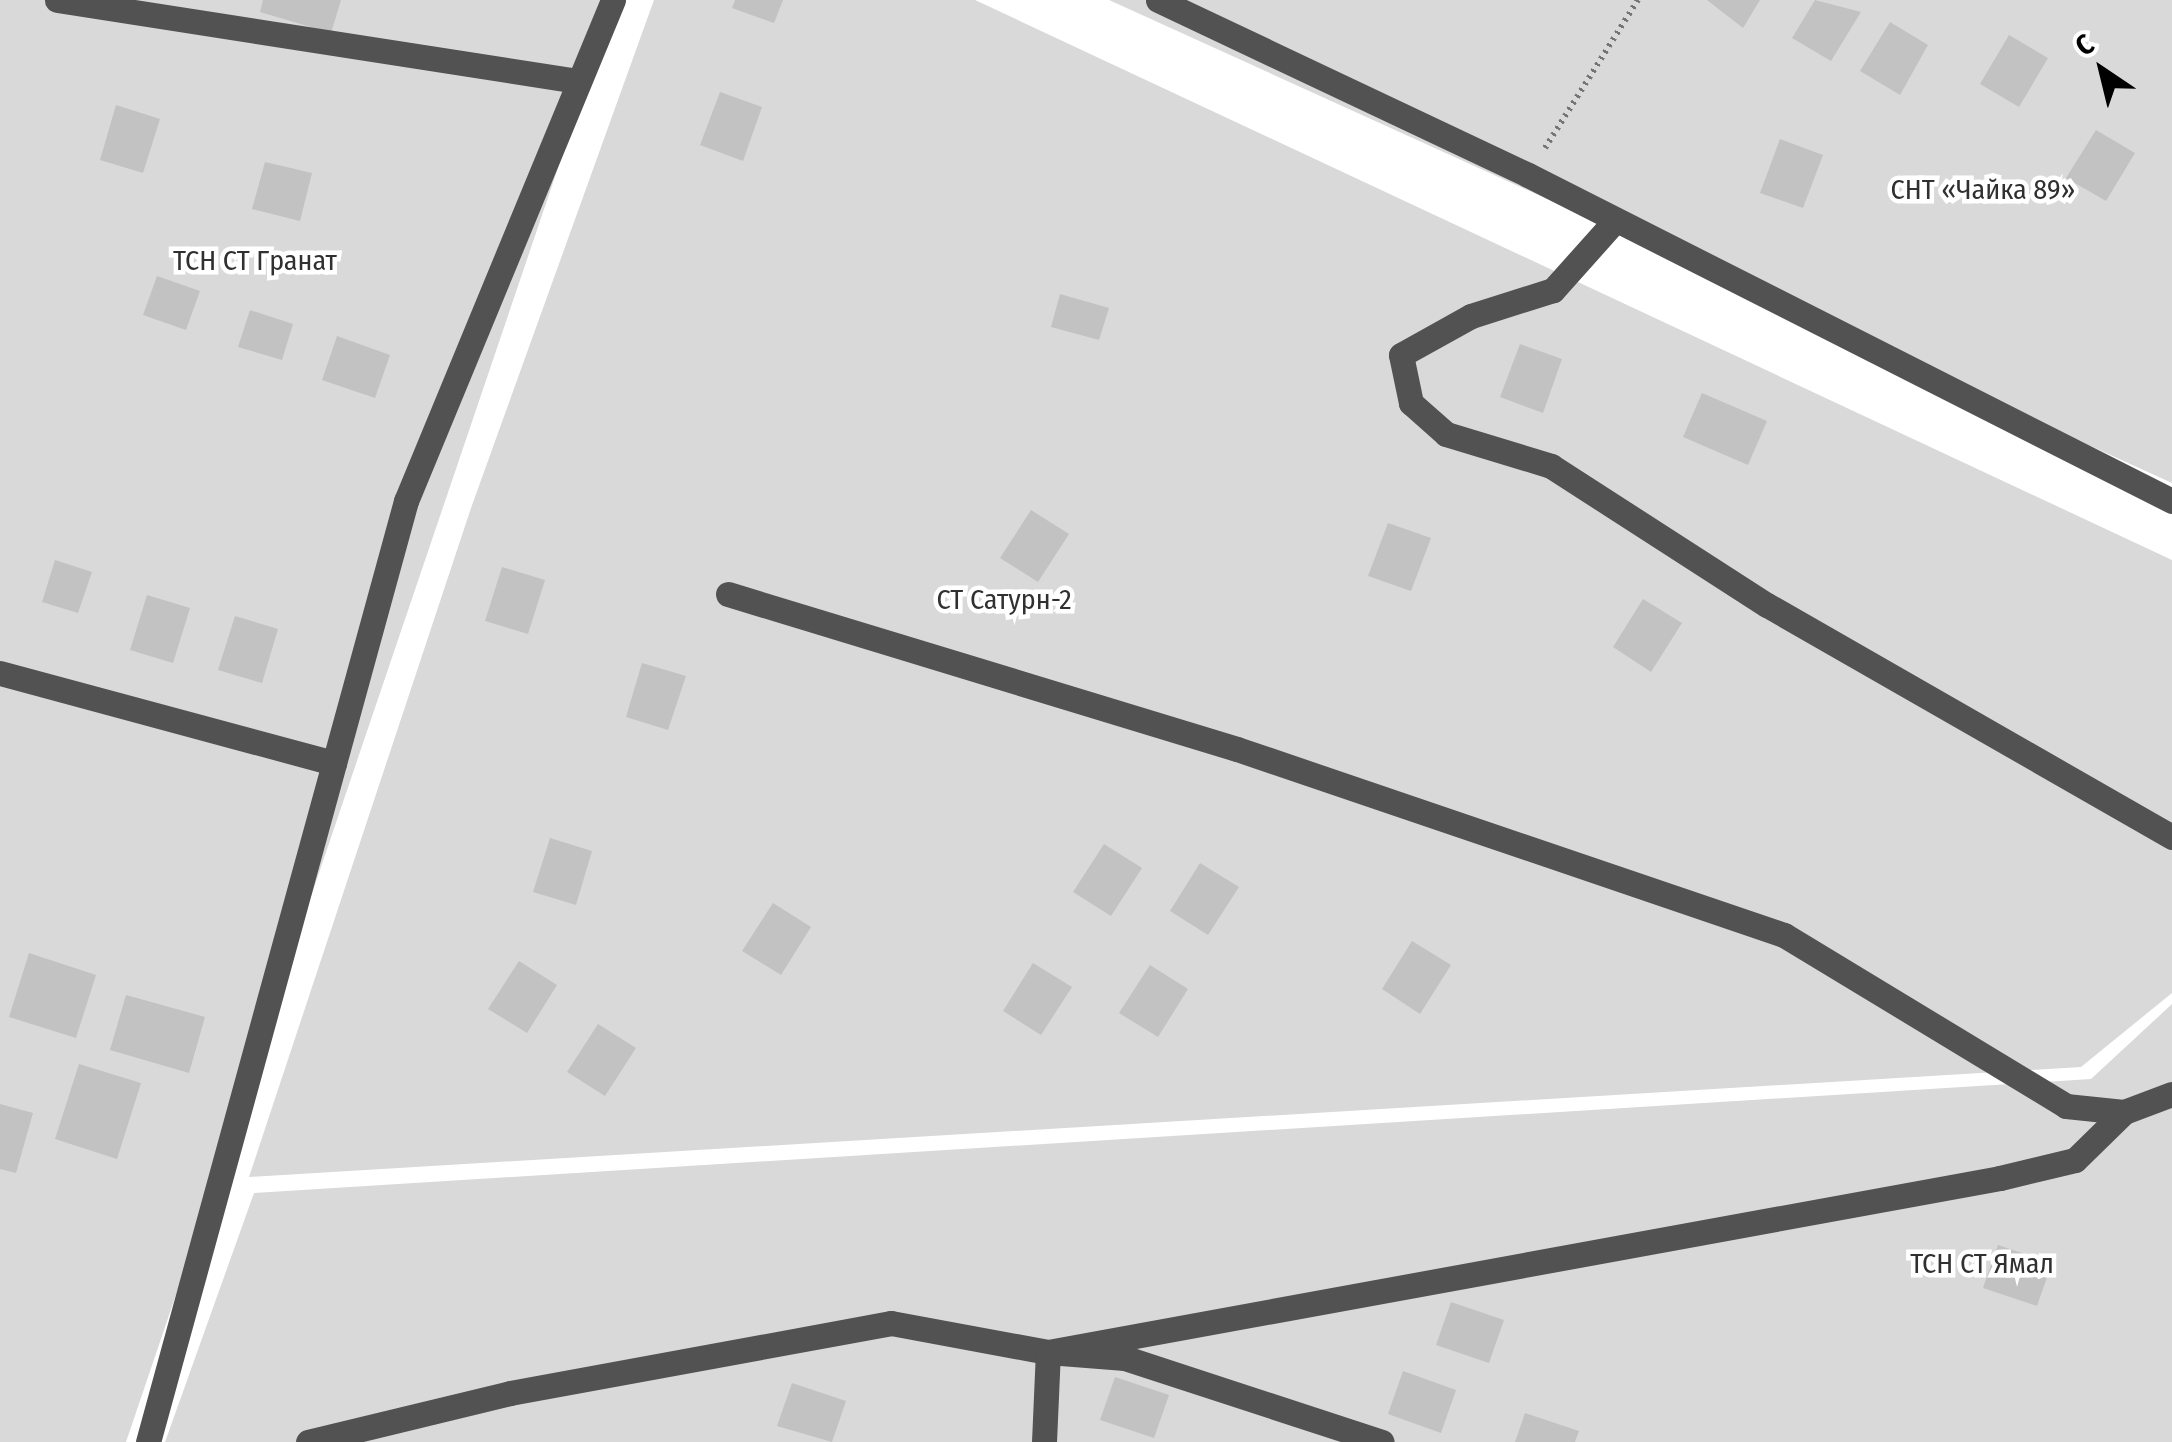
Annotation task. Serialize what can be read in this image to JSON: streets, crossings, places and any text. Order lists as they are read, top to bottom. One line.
{"parks":["СНТ «Чайка 89»","ТСН СТ Гранат","СТ Сатурн-2","ТСН СТ Ямал"],"north":"top left"}
